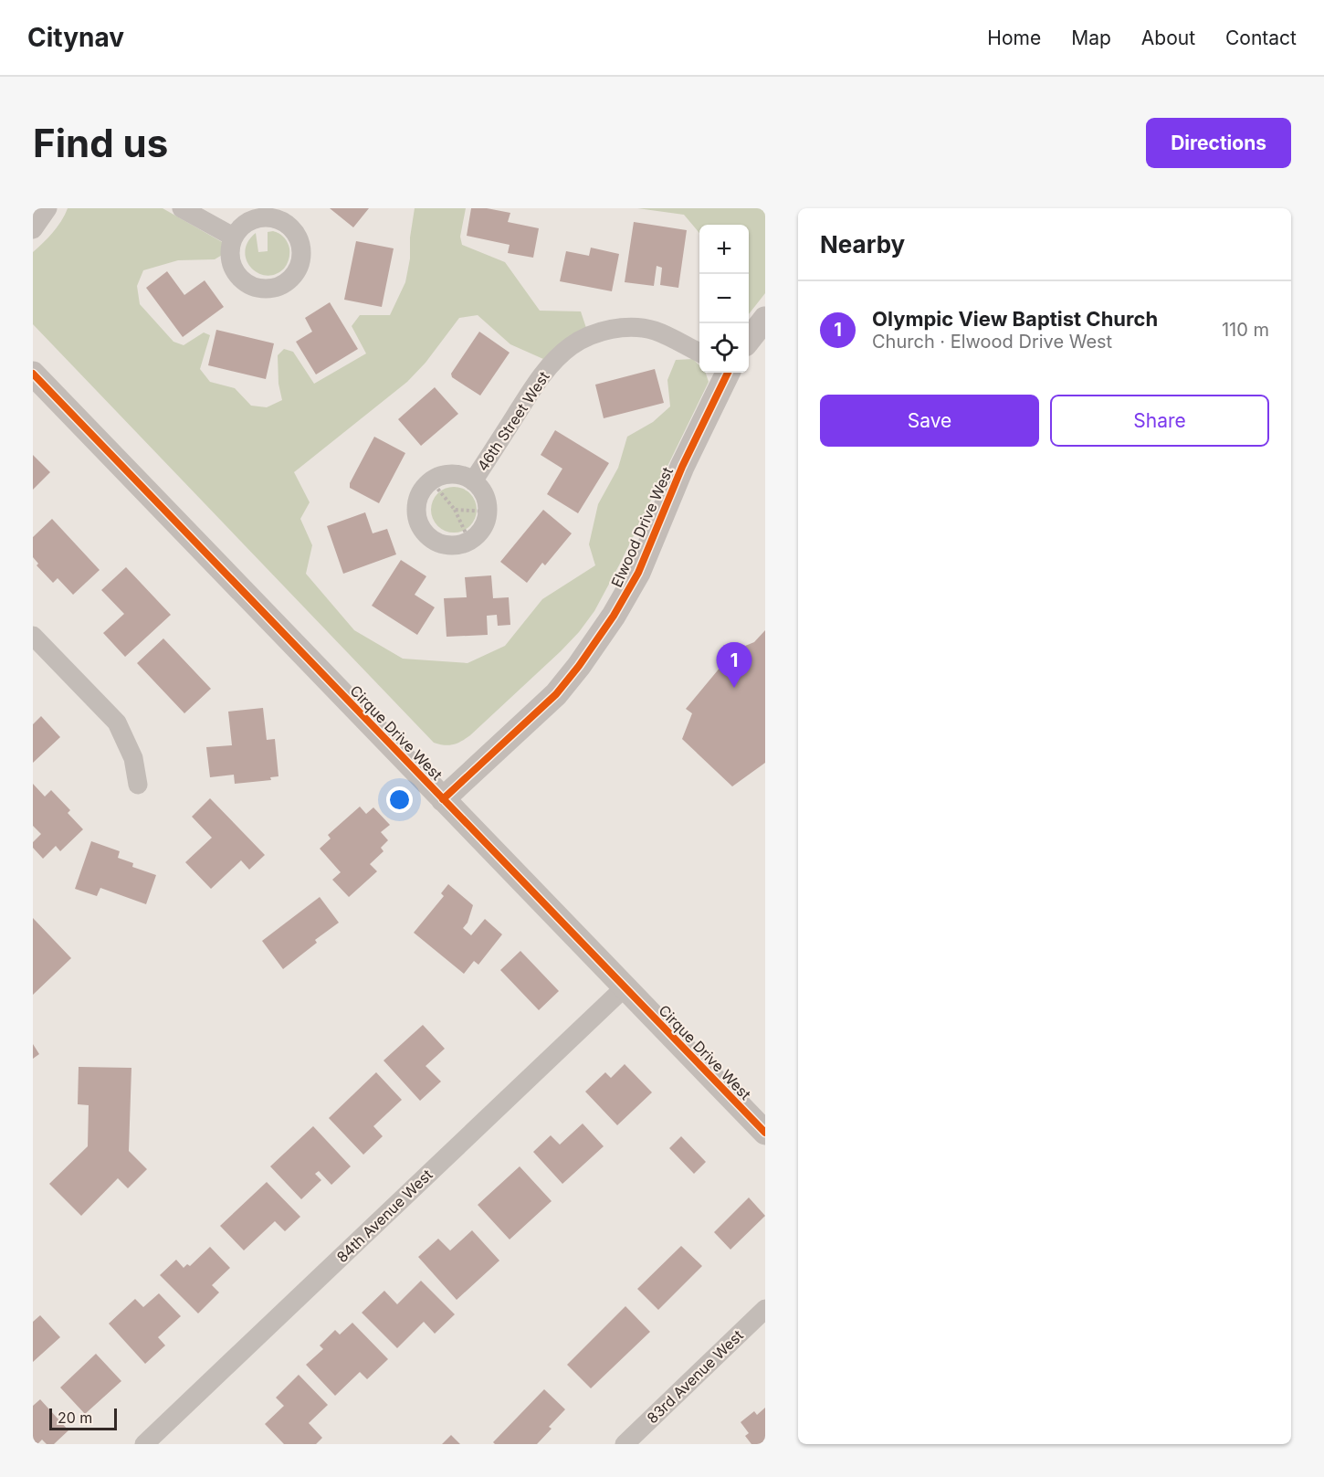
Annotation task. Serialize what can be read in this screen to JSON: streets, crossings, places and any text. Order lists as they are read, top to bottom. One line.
{"streets":{"street":["46th Street West","Elwood Drive West","Cirque Drive West","84th Avenue West","83rd Avenue West"]},"crossings":[["Elwood Drive West","Cirque Drive West"],["Cirque Drive West","84th Avenue West"]],"scale_bar":"20 m","page":{"header":"Citynav","nav":["Home","Map","About","Contact"],"buttons":["Directions",["Save","Share"]],"title":"Find us","heading":"Nearby","map_buttons":["+","−"],"list":[{"mark":"1","name":"Olympic View Baptist Church","note":"Church · Elwood Drive West","value":"110 m"}],"pins":"1","scale":"20 m"}}
